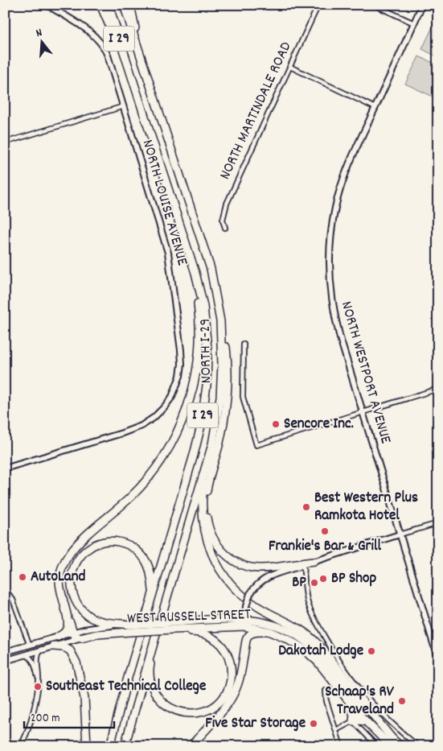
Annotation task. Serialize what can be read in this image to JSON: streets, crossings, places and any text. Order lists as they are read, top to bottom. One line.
{"streets":{"highway":["I 29","NORTH I-29","WEST RUSSELL STREET"],"main road":["NORTH LOUISE AVENUE","NORTH WESTPORT AVENUE"],"street":["NORTH MARTINDALE ROAD"]},"places":["Sencore Inc.","Best Western Plus Ramkota Hotel","Frankie's Bar & Grill","AutoLand","BP Shop","BP","Dakotah Lodge","Southeast Technical College","Schaap's RV Traveland","Five Star Storage"],"scale_bar":"200 m","north":"top"}
